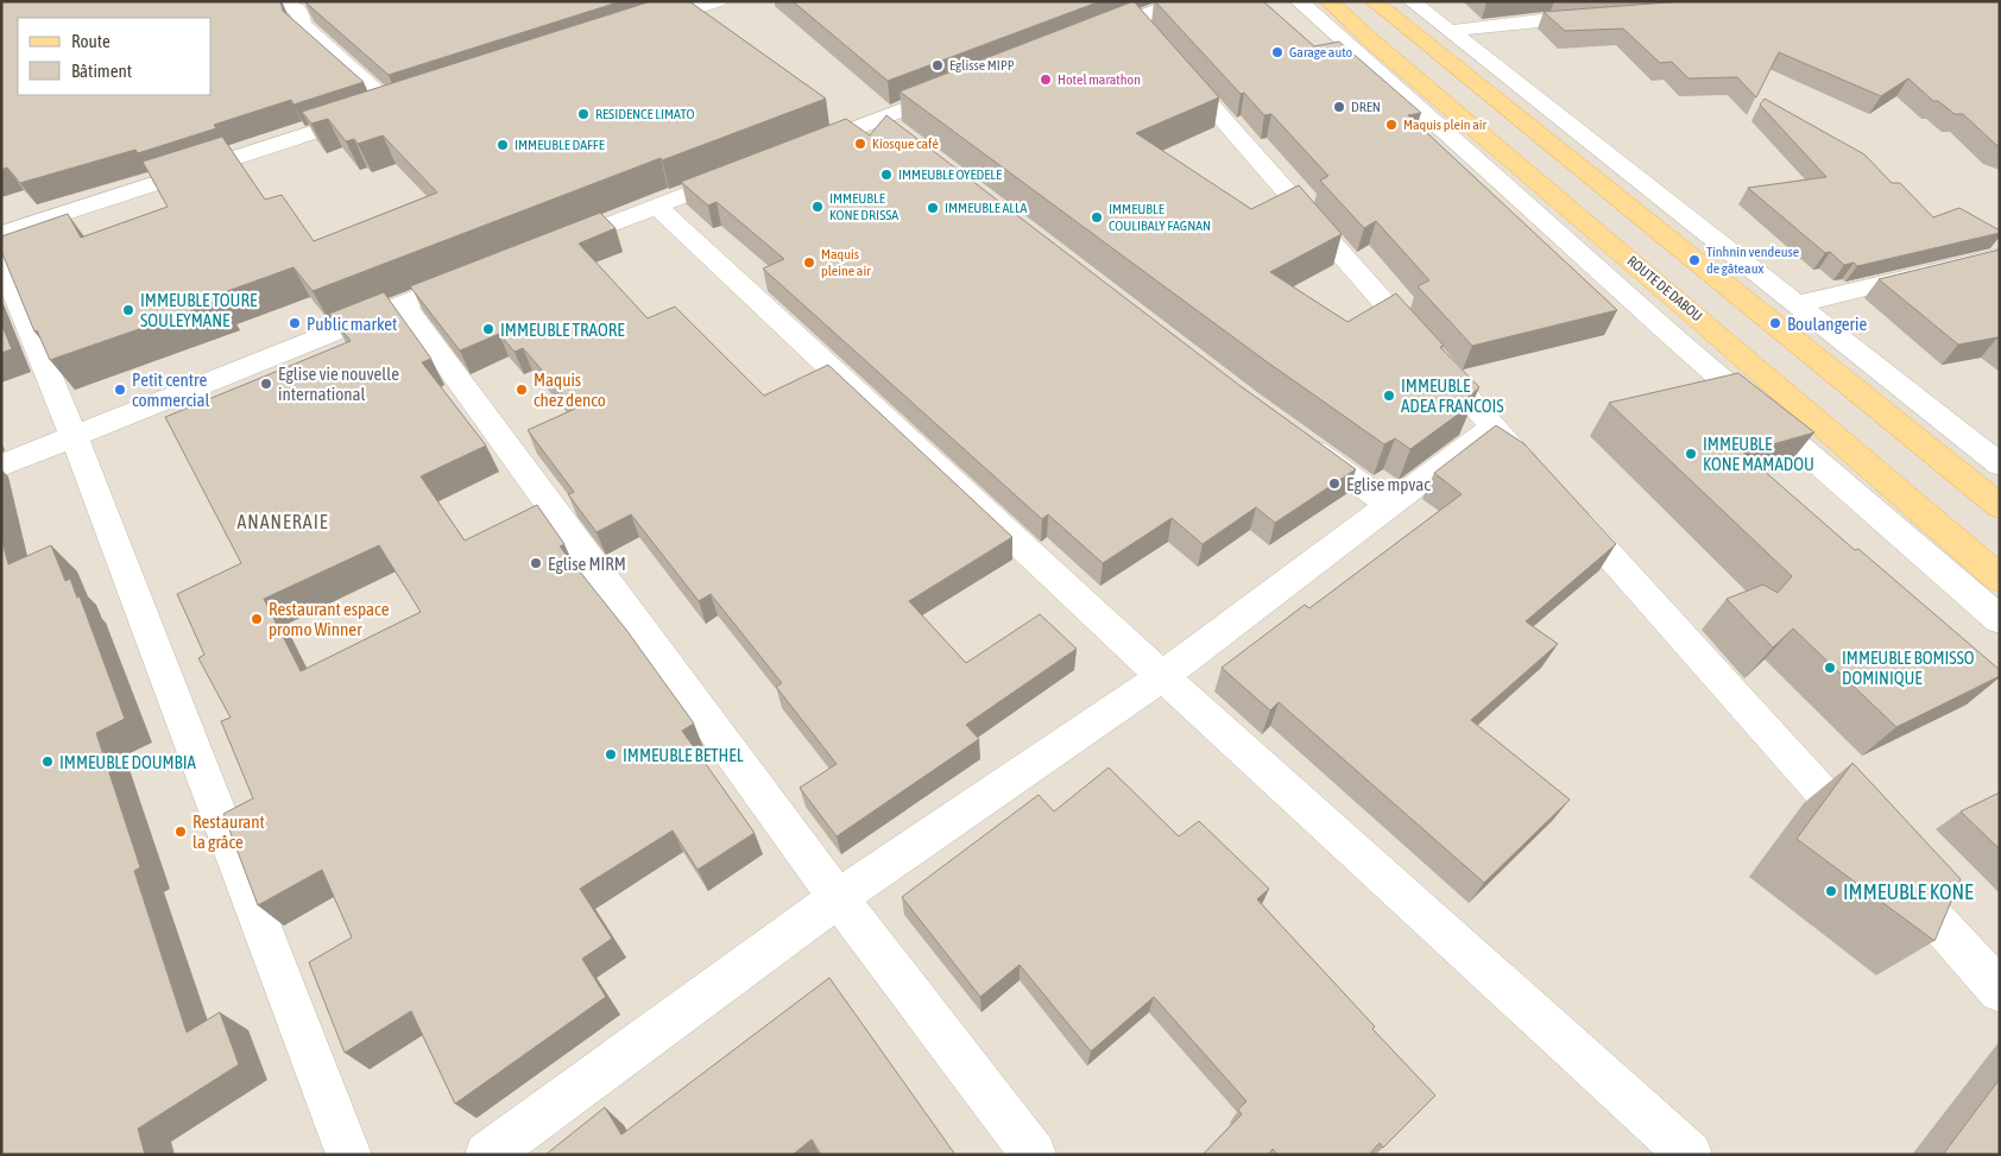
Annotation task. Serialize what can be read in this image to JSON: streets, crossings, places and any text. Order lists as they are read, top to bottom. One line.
{"streets":{"main road":["ROUTE DE DABOU"]},"districts":["ANANERAIE"],"places":["Garage auto","Eglisse MIPP","Hotel marathon","DREN","RESIDENCE LIMATO","Maquis plein air","Kiosque café","IMMEUBLE DAFFE","IMMEUBLE OYEDELE","IMMEUBLE KONE DRISSA","IMMEUBLE ALLA","IMMEUBLE COULIBALY FAGNAN","Tinhnin vendeuse de gâteaux","Maquis pleine air","IMMEUBLE TOURE SOULEYMANE","Public market","Boulangerie","IMMEUBLE TRAORE","Eglise vie nouvelle international","Petit centre commercial","Maquis chez denco","IMMEUBLE ADEA FRANCOIS","IMMEUBLE KONE MAMADOU","Eglise mpvac","Eglise MIRM","Restaurant espace promo Winner","IMMEUBLE BOMISSO DOMINIQUE","IMMEUBLE BETHEL","IMMEUBLE DOUMBIA","Restaurant la grâce","IMMEUBLE KONE"],"legend":["Route","Bâtiment"]}
